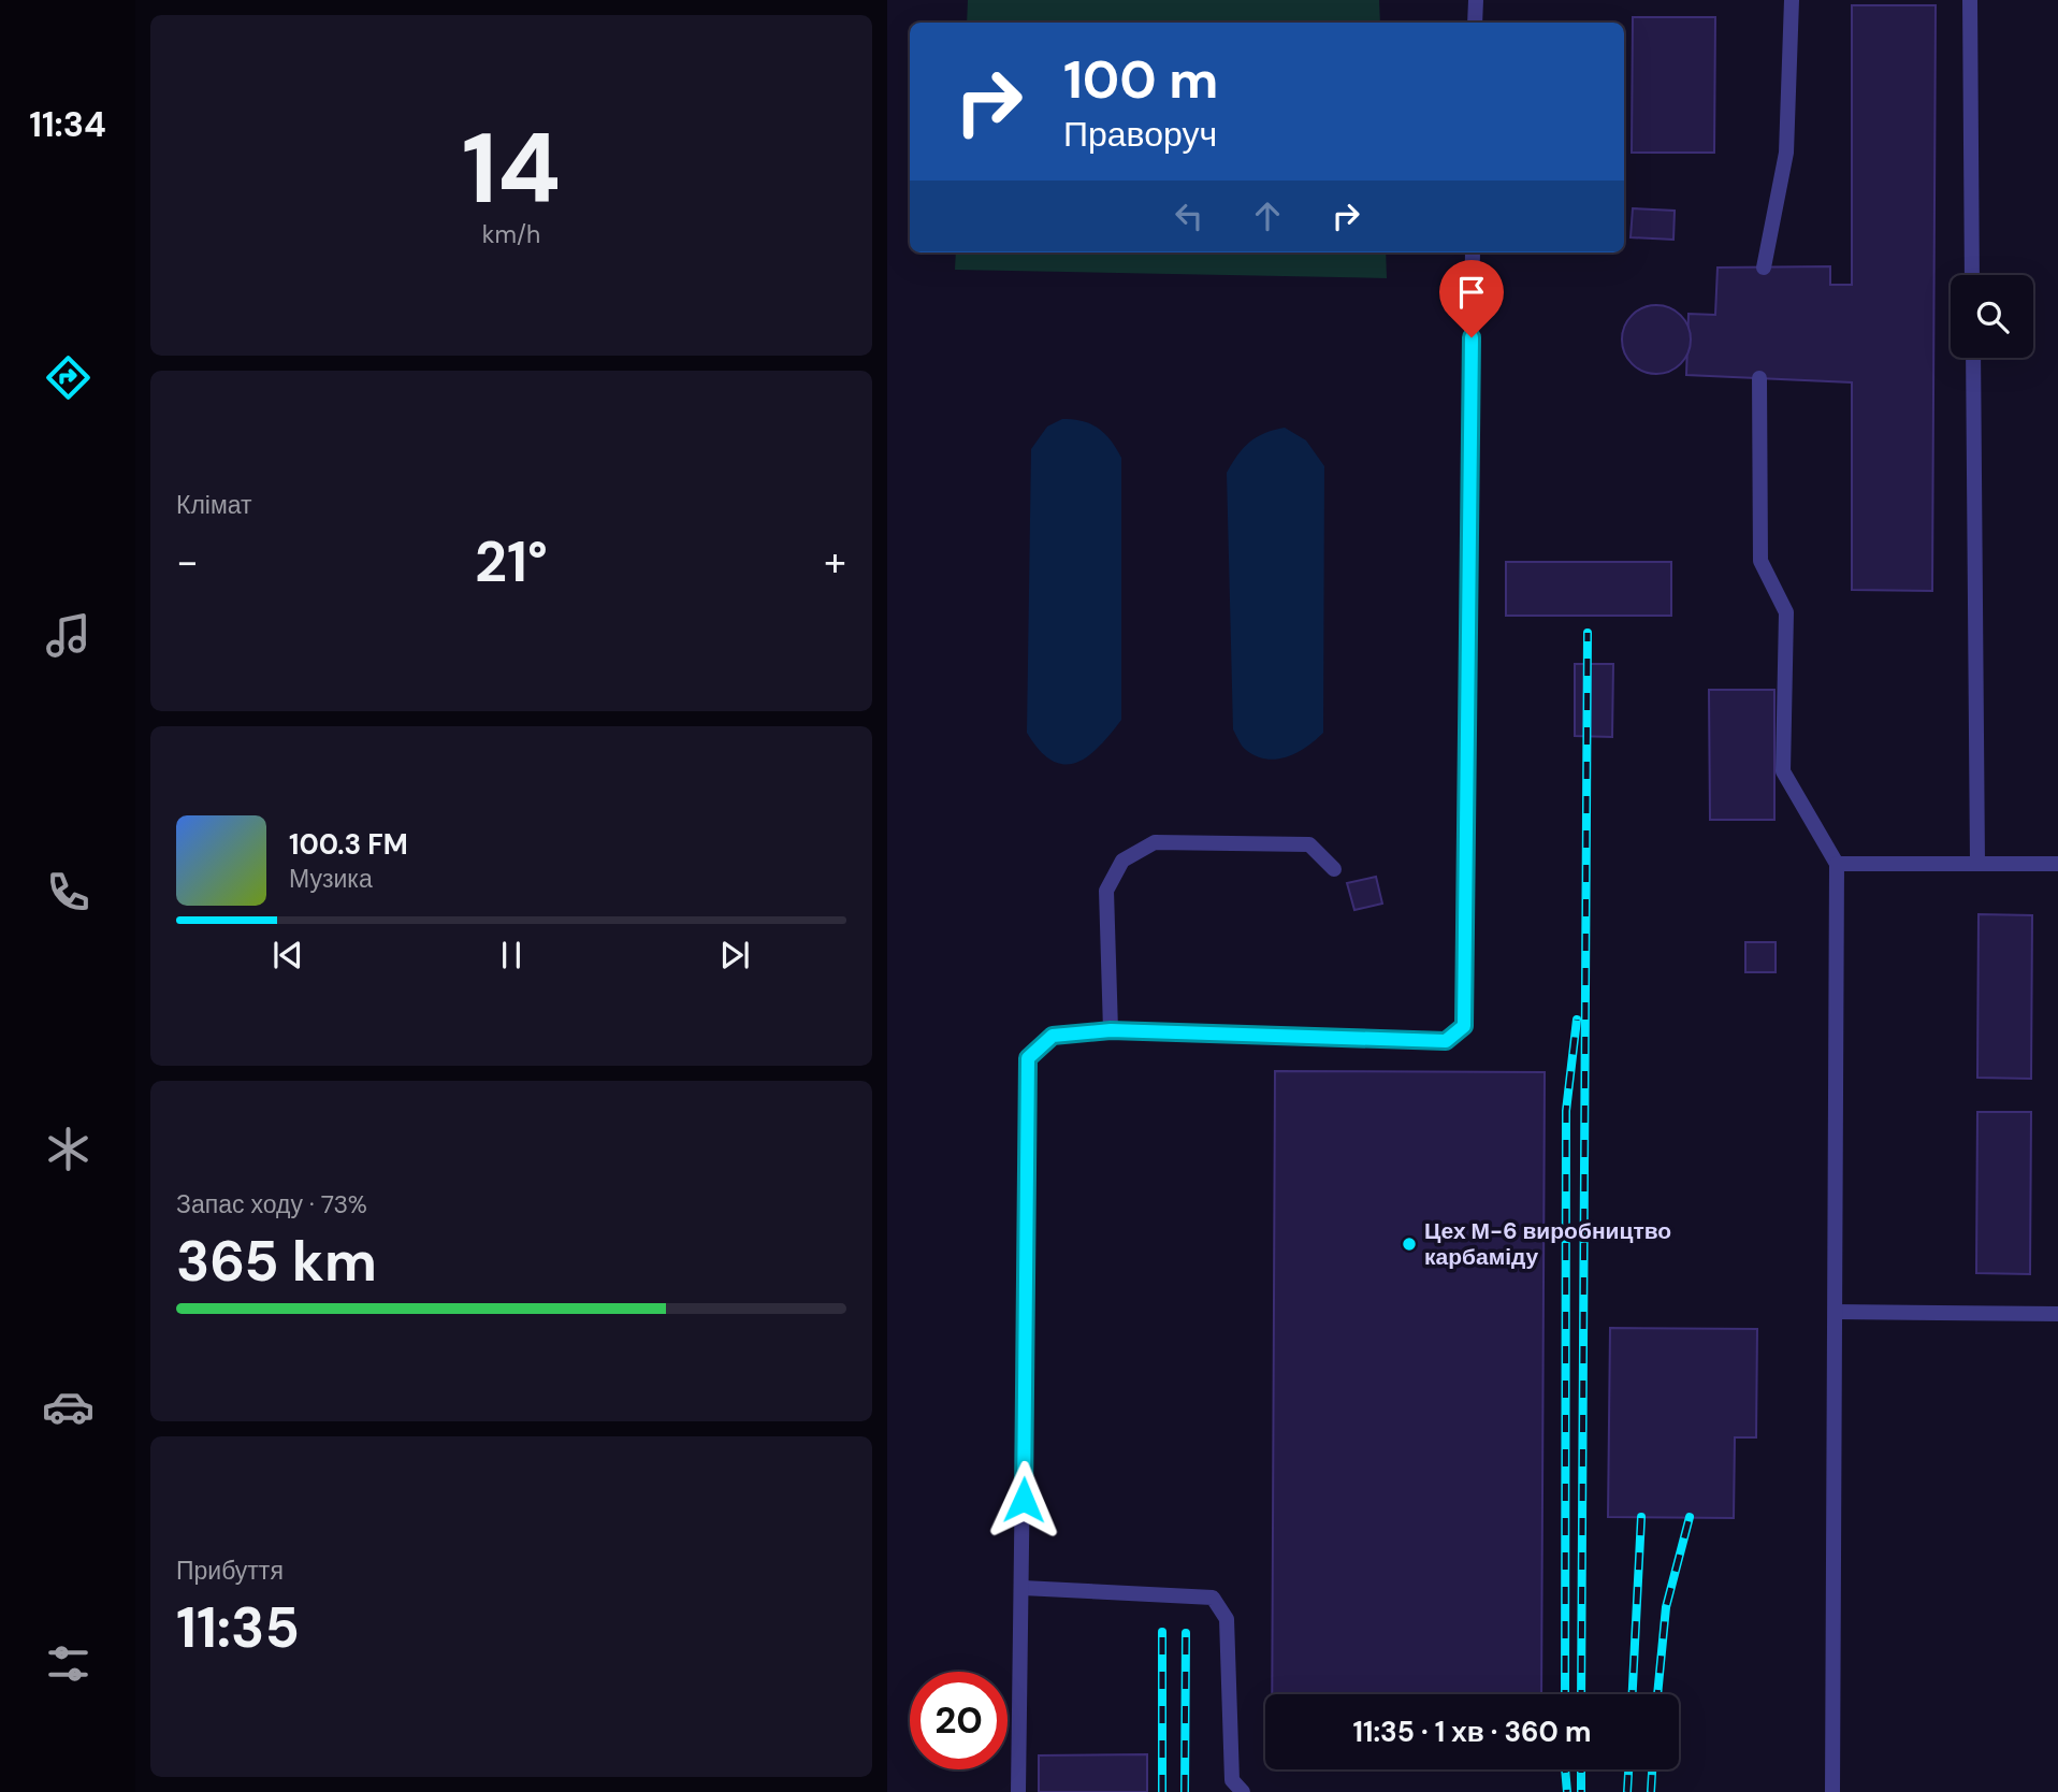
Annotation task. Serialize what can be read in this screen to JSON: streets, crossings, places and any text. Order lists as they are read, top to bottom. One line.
{"places":["Цех М-6 виробництво карбаміду"],"page":{"tabs":"11:34","tile":[["14","km/h"],"Клімат",["Запас ходу · 73%","365 km"],["Прибуття","11:35"]],"turn":["100 m","Праворуч"],"heat":["−","21°","+"],"song":["100.3 FM","Музика"],"limit":"20","trip":"11:35 · 1 хв · 360 m"}}
